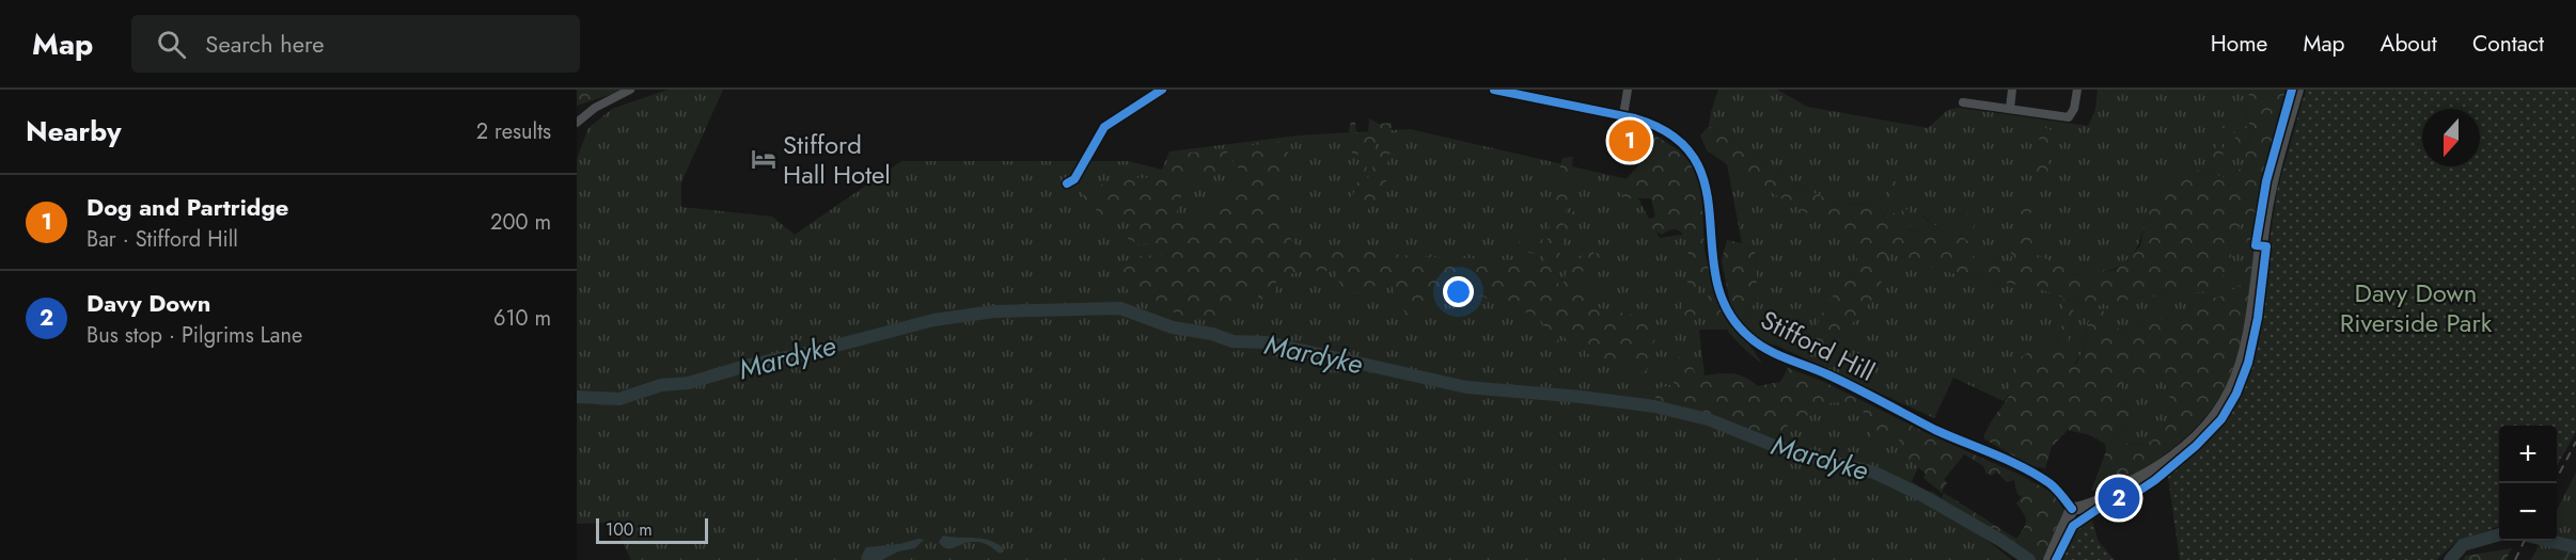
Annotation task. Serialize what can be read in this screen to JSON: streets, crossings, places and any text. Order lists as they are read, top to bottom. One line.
{"streets":{"street":["Stifford Hill"]},"water":["Mardyke"],"parks":["Davy Down Riverside Park"],"places":{"hotel":["Stifford Hall Hotel"]},"scale_bar":"100 m","north":"bottom","page":{"header":"Map","search":"Search here","nav":["Home","Map","About","Contact"],"heading":["Nearby","2 results"],"pins":["1","2"],"list":[{"mark":"1","name":"Dog and Partridge","note":"Bar · Stifford Hill","value":"200 m"},{"mark":"2","name":"Davy Down","note":"Bus stop · Pilgrims Lane","value":"610 m"}],"map_buttons":["+","−"],"scale":"100 m"}}
